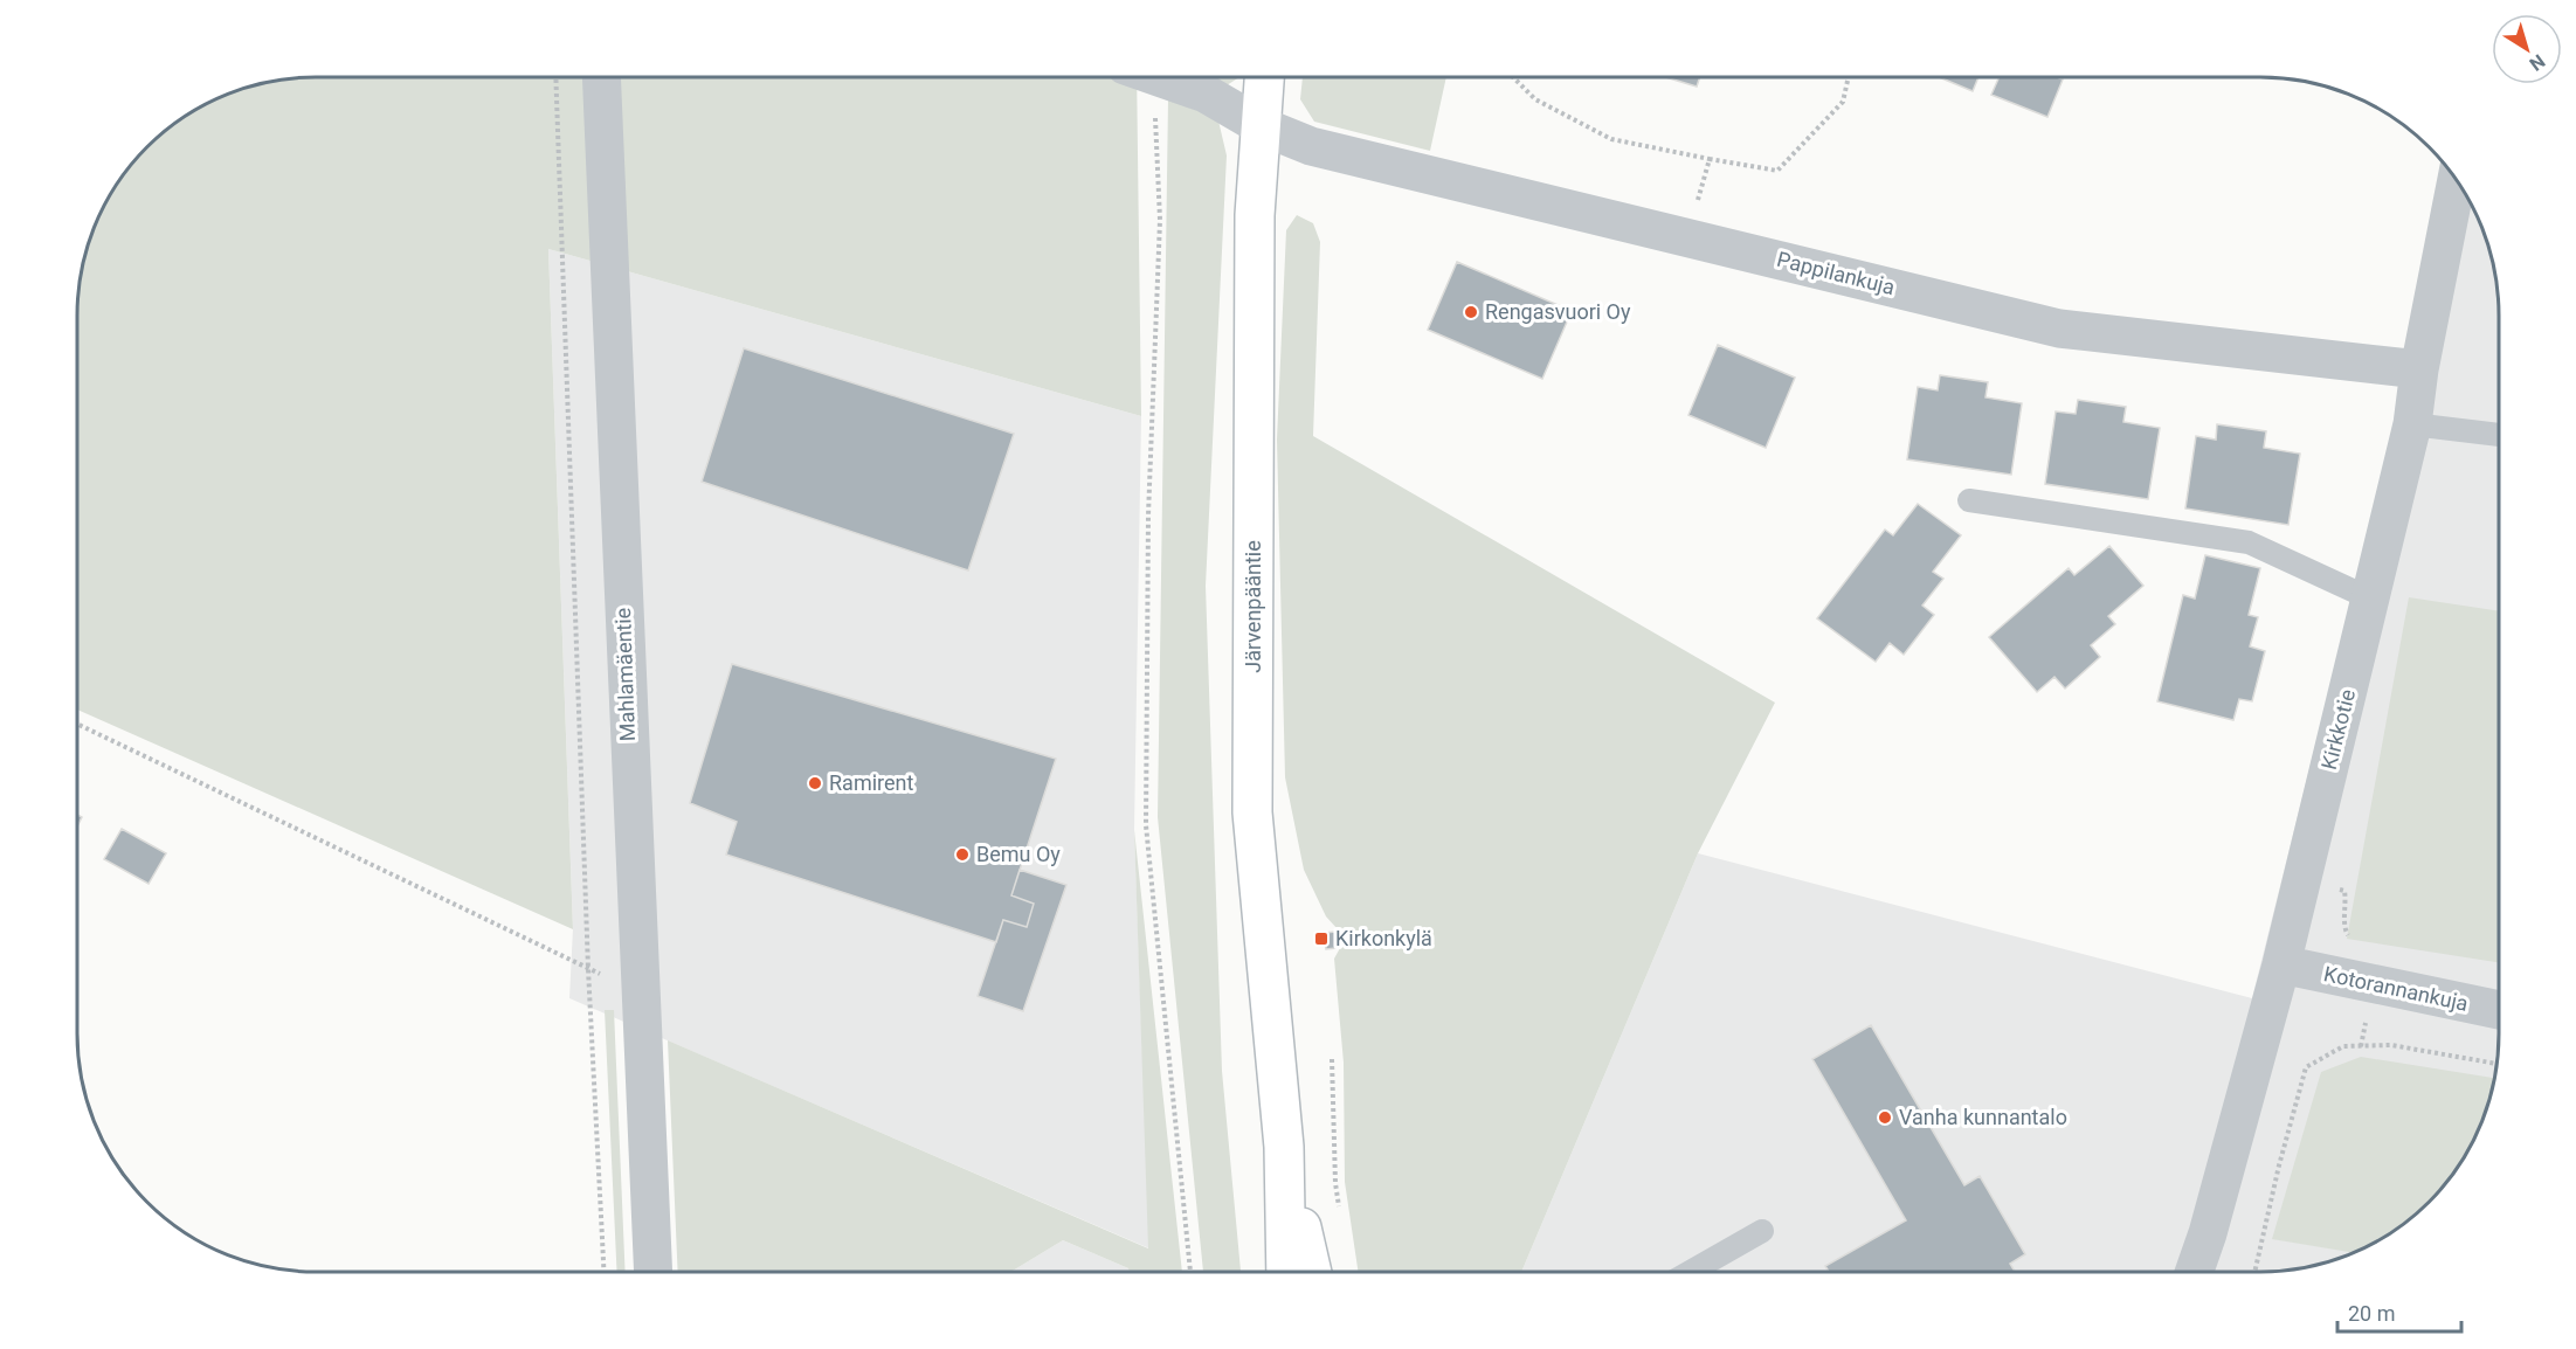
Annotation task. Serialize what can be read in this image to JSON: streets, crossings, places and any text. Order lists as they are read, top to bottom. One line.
{"streets":{"main road":["Järvenpääntie"],"street":["Pappilankuja","Mahlamäentie","Kirkkotie","Kotorannankuja"]},"crossings":[["Pappilankuja","Järvenpääntie"],["Pappilankuja","Kirkkotie"],["Kirkkotie","Kotorannankuja"]],"places":{"other":["Rengasvuori Oy","Ramirent","Bemu Oy","Vanha kunnantalo"],"transit":["Kirkonkylä"]},"scale_bar":"20 m","north":"bottom right"}
